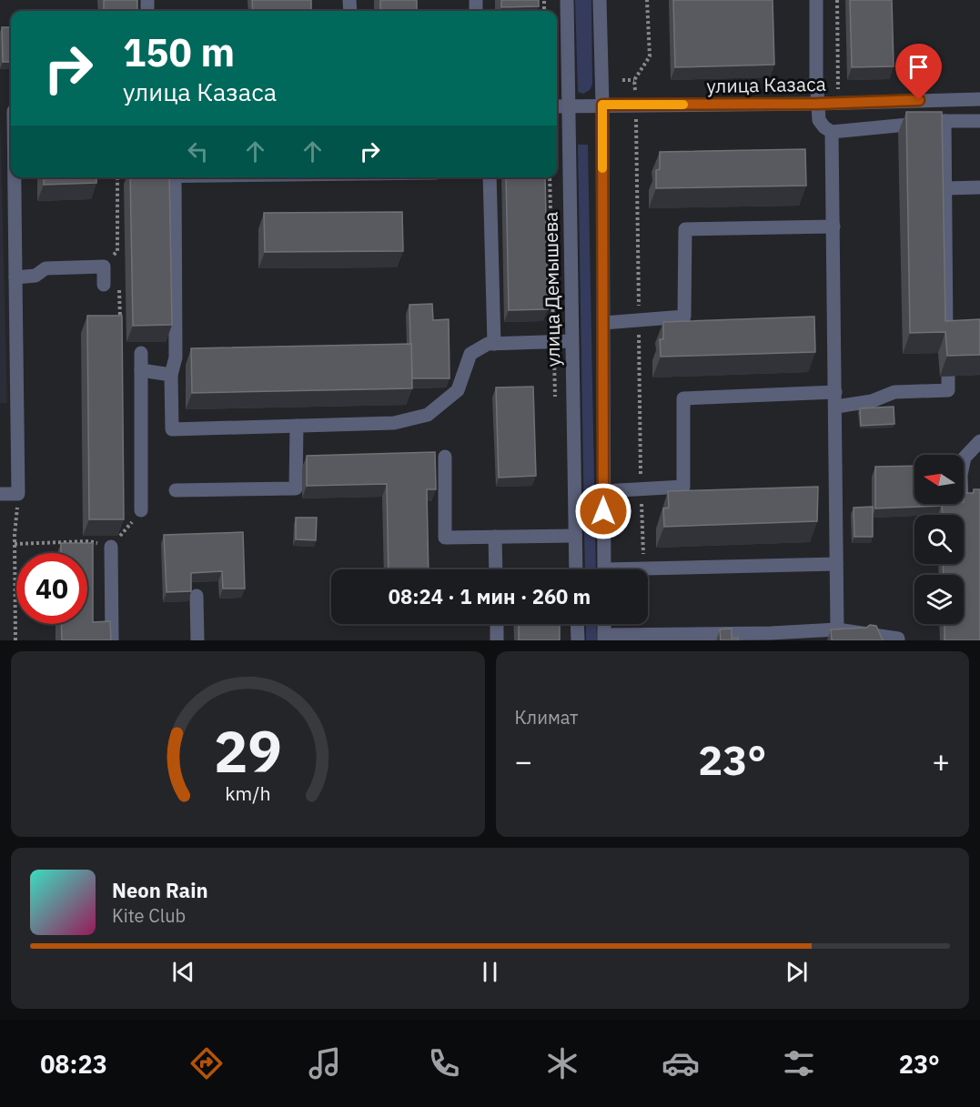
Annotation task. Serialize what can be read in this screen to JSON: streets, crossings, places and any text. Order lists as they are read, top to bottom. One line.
{"streets":{"street":["улица Казаса","улица Демышева"]},"crossings":[["улица Казаса","улица Демышева"]],"north":"left","page":{"turn":["150 m","улица Казаса"],"limit":"40","trip":"08:24 · 1 мин · 260 m","tile":"Климат","heat":["−","23°","+"],"song":["Neon Rain","Kite Club"],"tabs":["08:23","23°"],"gauge":["29","km/h"]}}
